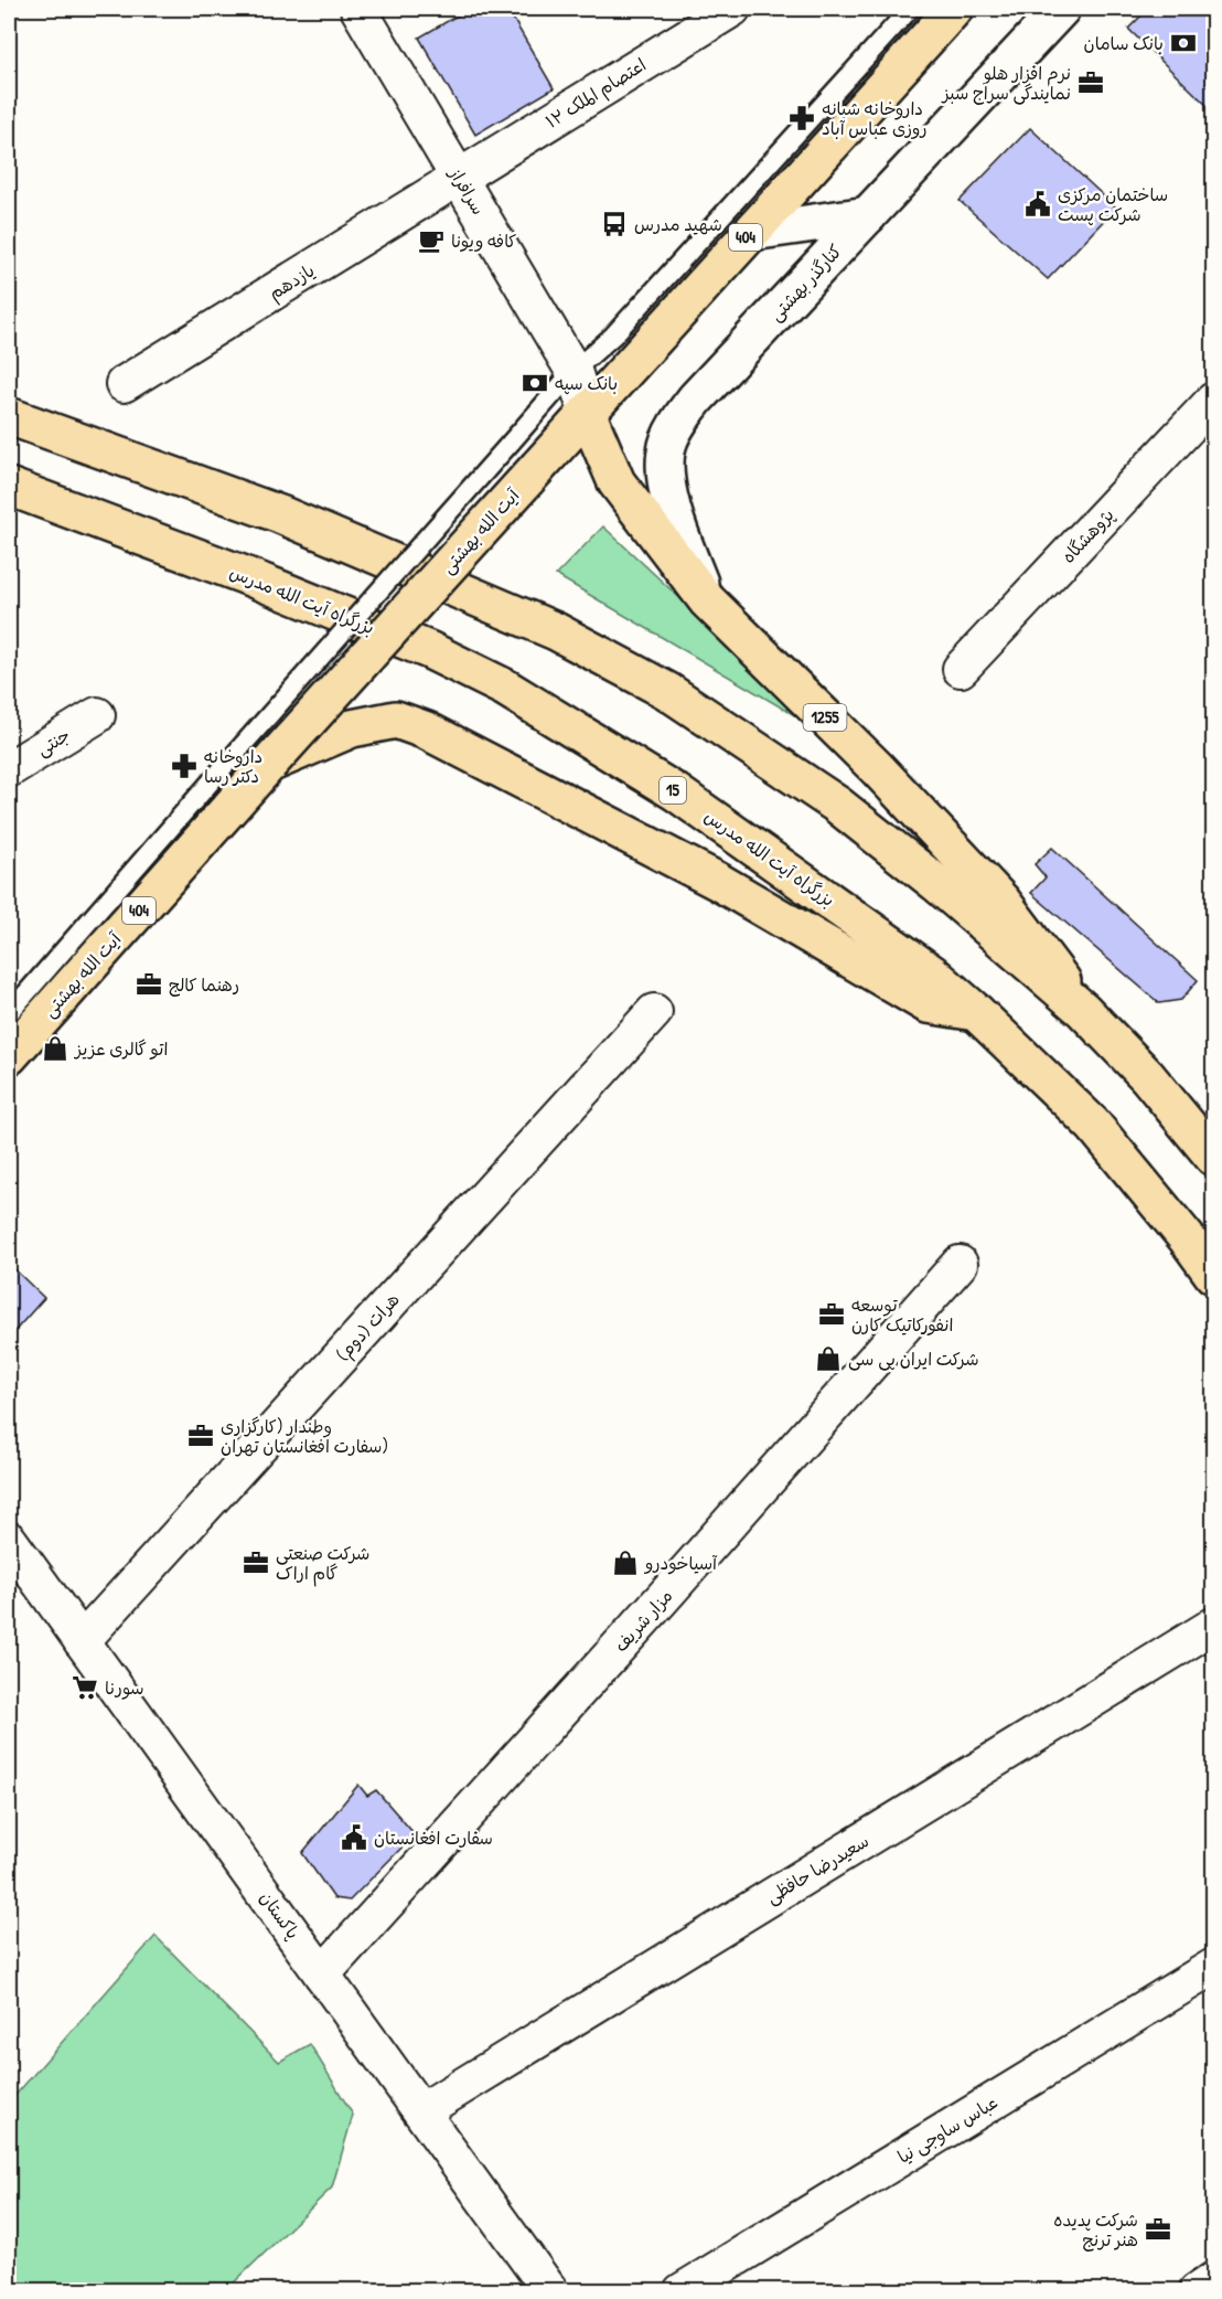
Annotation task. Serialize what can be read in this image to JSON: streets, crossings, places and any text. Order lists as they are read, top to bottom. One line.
{"streets":{"main road":["404","کنارگذر بهشتی","آیت الله بهشتی","بزرگراه آیت الله مدرس","1255","15"],"street":["اعتصام الملک ۱۲","سرافراز","یازدهم","پژوهشگاه","جنتی","هرات (دوم)","مزار شریف","سعیدرضا حافظی","پاکستان","عباس ساوجی نیا"]},"crossings":[["اعتصام الملک ۱۲","سرافراز"],["اعتصام الملک ۱۲","یازدهم"],["سرافراز","یازدهم"],["سرافراز","آیت الله بهشتی"],["سرافراز","1255"],["کنارگذر بهشتی","1255"],["آیت الله بهشتی","1255"],["هرات (دوم)","پاکستان"],["مزار شریف","پاکستان"],["سعیدرضا حافظی","پاکستان"]],"places":{"bank":["بانک سامان","بانک سپه"],"office":["نرم افزار هلو نمایندگی سراج‌ سبز","رهنما کالج","توسعه انفورکاتیک کارن","وطندار (کارگزاری سفارت افغانستان تهران)","شرکت صنعتی گام اراک","شرکت پدیده هنر ترنج"],"pharmacy":["داروخانه شبانه روزی عباس آباد","داروخانه دکتر رسا"],"public building":["ساختمان مرکزی شرکت پست","سفارت افغانستان"],"bus stop":["شهید مدرس"],"cafe":["کافه ویونا"],"shop":["اتو گالری عزیز","شرکت ایران پی سی","آسیاخودرو"],"supermarket":["سورنا"]}}
